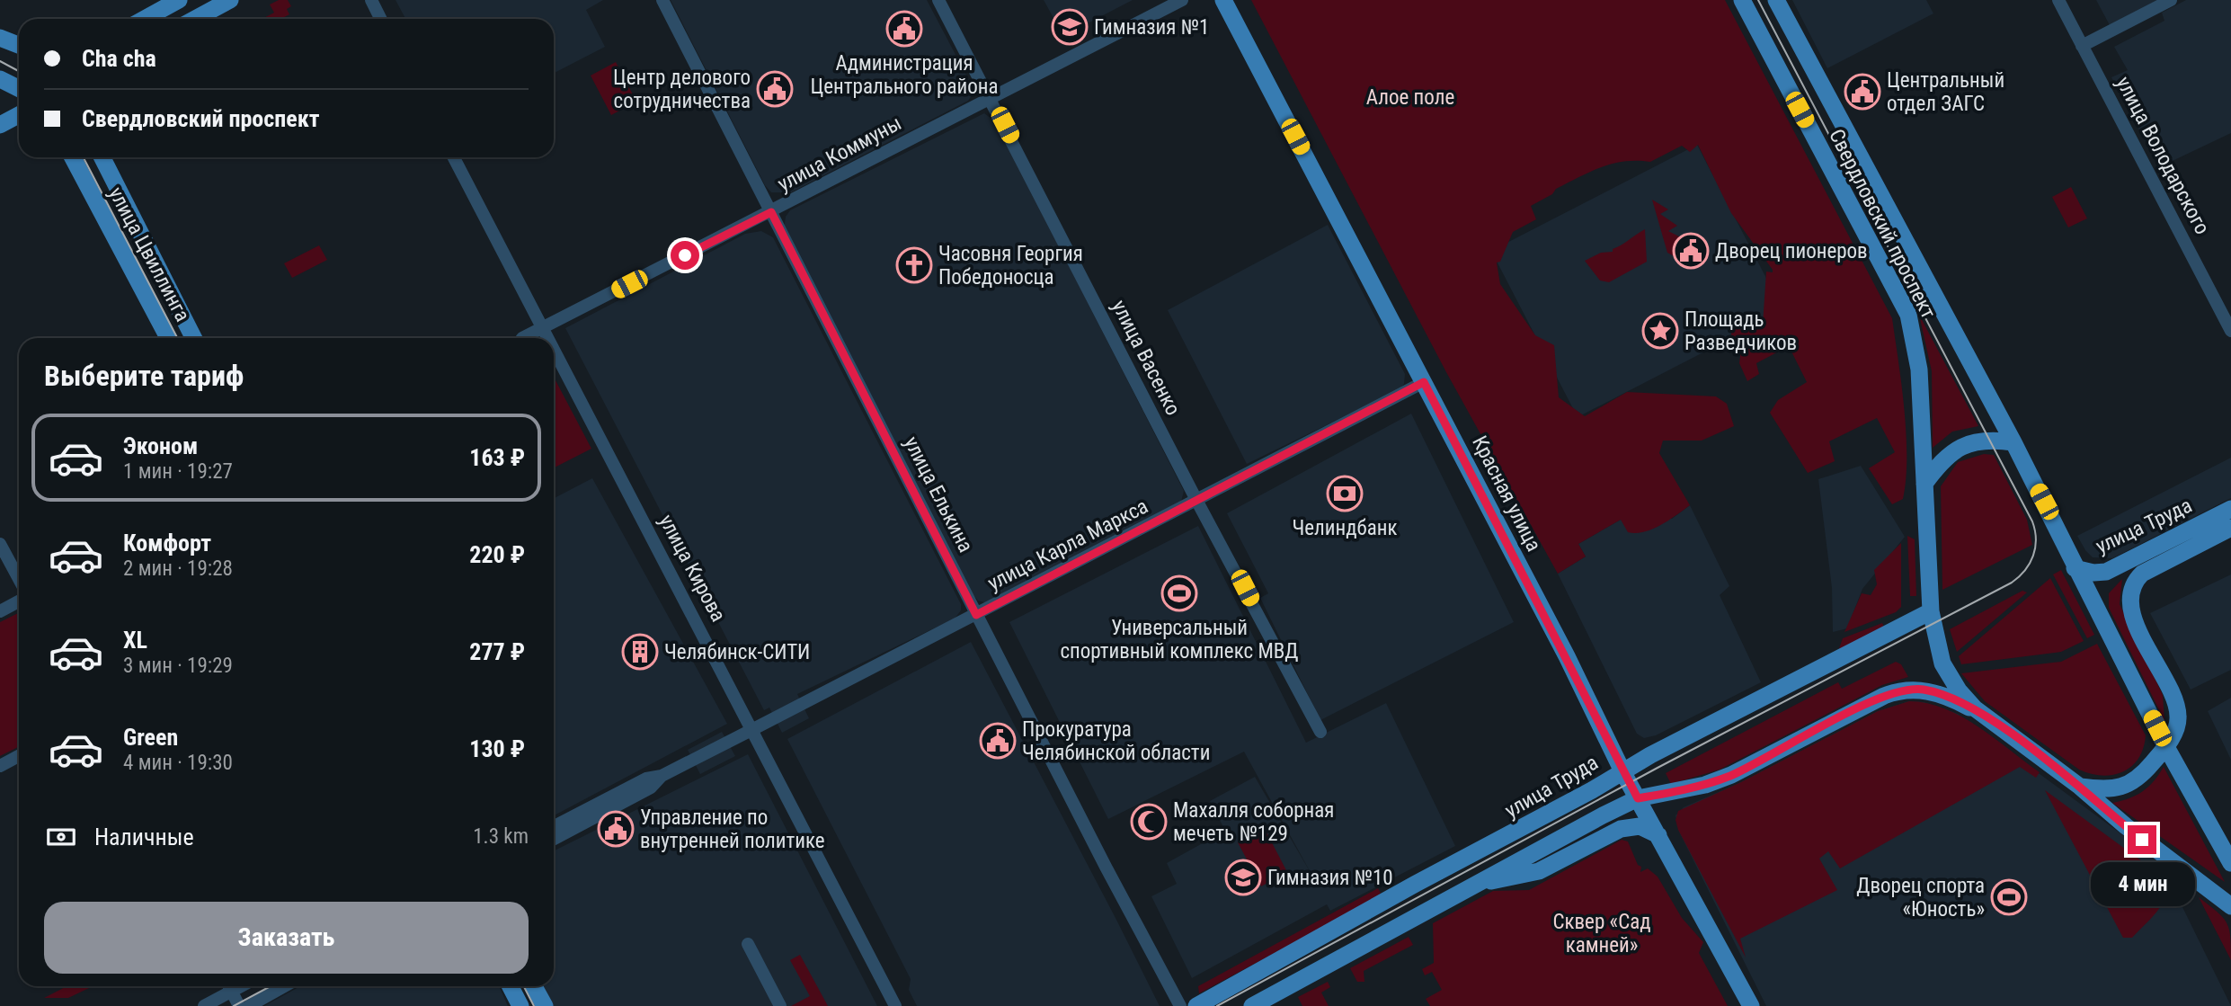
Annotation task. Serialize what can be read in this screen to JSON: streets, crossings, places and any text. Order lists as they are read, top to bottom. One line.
{"streets":{"main road":["Свердловский проспект","улица Цвиллинга","Красная улица","улица Труда"],"street":["улица Коммуны","улица Володарского","улица Васенко","улица Елькина","улица Карла Маркса","улица Кирова"]},"crossings":[["улица Коммуны","улица Васенко"],["улица Коммуны","улица Елькина"],["улица Коммуны","улица Кирова"],["Свердловский проспект","улица Труда"],["улица Васенко","улица Карла Маркса"],["Красная улица","улица Труда"],["Красная улица","улица Карла Маркса"],["улица Елькина","улица Карла Маркса"],["улица Карла Маркса","улица Кирова"]],"parks":["Алое поле","Сквер «Сад камней»"],"places":{"school or university":["Гимназия №1","Гимназия №10"],"public building":["Администрация Центрального района","Центр делового сотрудничества","Центральный отдел ЗАГС","Дворец пионеров","Прокуратура Челябинской области","Управление по внутренней политике"],"church":["Часовня Георгия Победоносца"],"place":["Площадь Разведчиков"],"bank":["Челиндбанк"],"sports":["Универсальный спортивный комплекс МВД","Дворец спорта «Юность»"],"building":["Челябинск-СИТИ"],"mosque":["Махалля соборная мечеть №129"]},"page":{"banner":["Cha cha","Свердловский проспект"],"heading":"Выберите тариф","list":[{"name":"Эконом","note":"1 мин · 19:27","value":"163 ₽"},{"name":"Комфорт","note":"2 мин · 19:28","value":"220 ₽"},{"name":"XL","note":"3 мин · 19:29","value":"277 ₽"},{"name":"Green","note":"4 мин · 19:30","value":"130 ₽"}],"pay":["Наличные","1.3 km"],"bubble":"4 мин","buttons":"Заказать"}}
